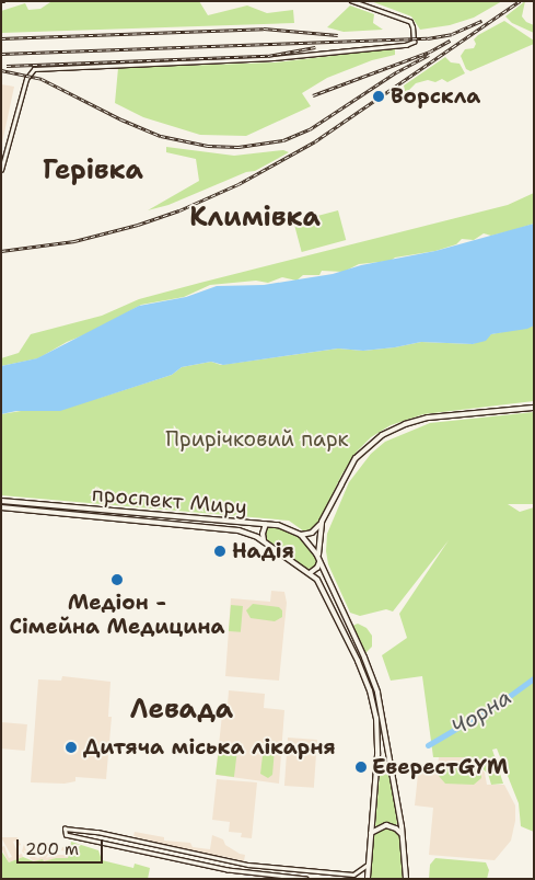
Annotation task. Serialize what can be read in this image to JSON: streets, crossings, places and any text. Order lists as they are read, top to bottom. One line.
{"streets":{"main road":["проспект Миру"]},"districts":["Герівка","Климівка","Левада"],"water":["Чорна"],"parks":["Прирічковий парк"],"places":["Ворскла","Надія","Медіон - Сімейна Медицина","Дитяча міська лікарня","ЕверестGYM"],"scale_bar":"200 m"}
